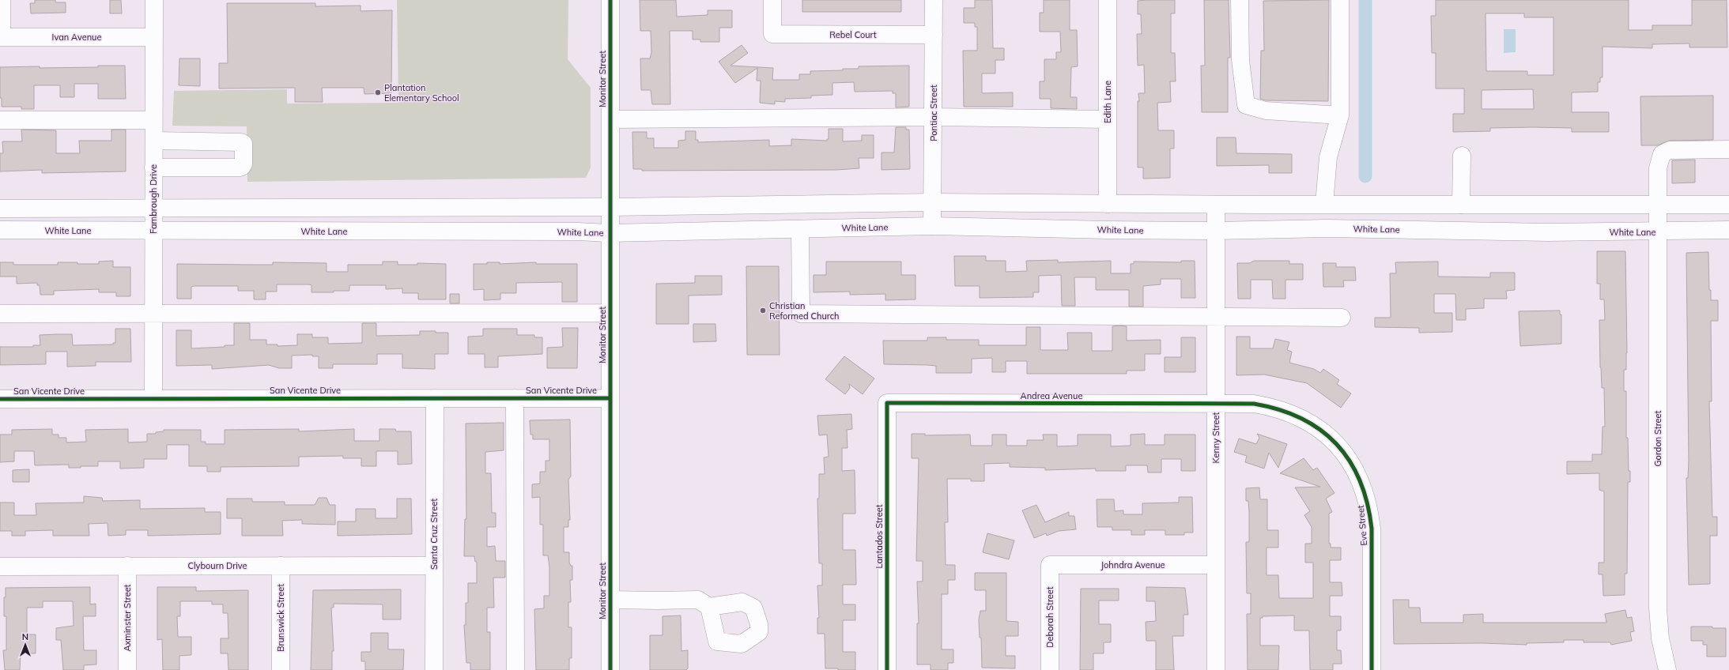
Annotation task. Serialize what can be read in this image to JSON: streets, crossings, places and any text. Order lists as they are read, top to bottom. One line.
{"streets":{"street":["Rebel Court","Ivan Avenue","Monitor Street","Edith Lane","Pontiac Street","Fambrough Drive","White Lane","San Vicente Drive","Andrea Avenue","Kenny Street","Gordon Street","Eve Street","Santa Cruz Street","Lantados Street","Johndra Avenue","Clybourn Drive","Deborah Street","Axminster Street","Brunswick Street"]},"crossings":[["Rebel Court","Pontiac Street"],["Ivan Avenue","Fambrough Drive"],["Monitor Street","White Lane"],["Monitor Street","San Vicente Drive"],["Pontiac Street","White Lane"],["Fambrough Drive","White Lane"],["Fambrough Drive","San Vicente Drive"],["White Lane","Kenny Street"],["White Lane","Gordon Street"],["San Vicente Drive","Santa Cruz Street"],["Andrea Avenue","Kenny Street"],["Andrea Avenue","Eve Street"],["Andrea Avenue","Lantados Street"],["Kenny Street","Eve Street"],["Kenny Street","Johndra Avenue"],["Santa Cruz Street","Clybourn Drive"],["Johndra Avenue","Deborah Street"],["Clybourn Drive","Axminster Street"],["Clybourn Drive","Brunswick Street"]],"places":["Plantation Elementary School","Christian Reformed Church"],"north":"top"}
